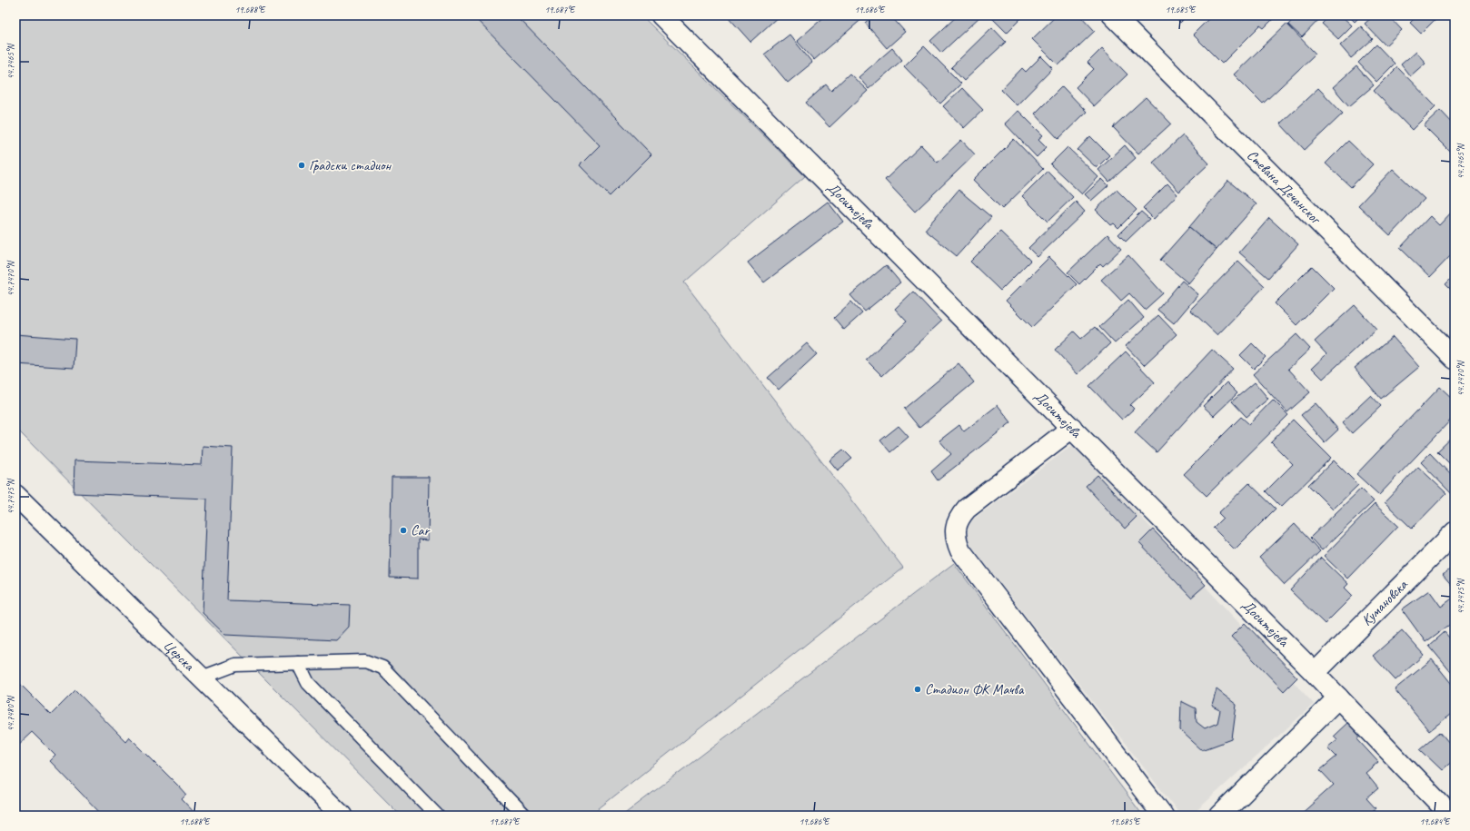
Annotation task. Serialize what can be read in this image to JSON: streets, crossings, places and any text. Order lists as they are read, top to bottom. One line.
{"streets":{"street":["Стевана Дечанског","Доситејева","Кумановска","Церска"]},"crossings":[["Доситејева","Кумановска"]],"places":["Градски стадион","Car","Стадион ФК Мачва"],"coordinates":["19.688°E","19.687°E","19.686°E","19.685°E","44.7465°N","44.7470°N","44.7475°N","44.7480°N","19.684°E"]}
